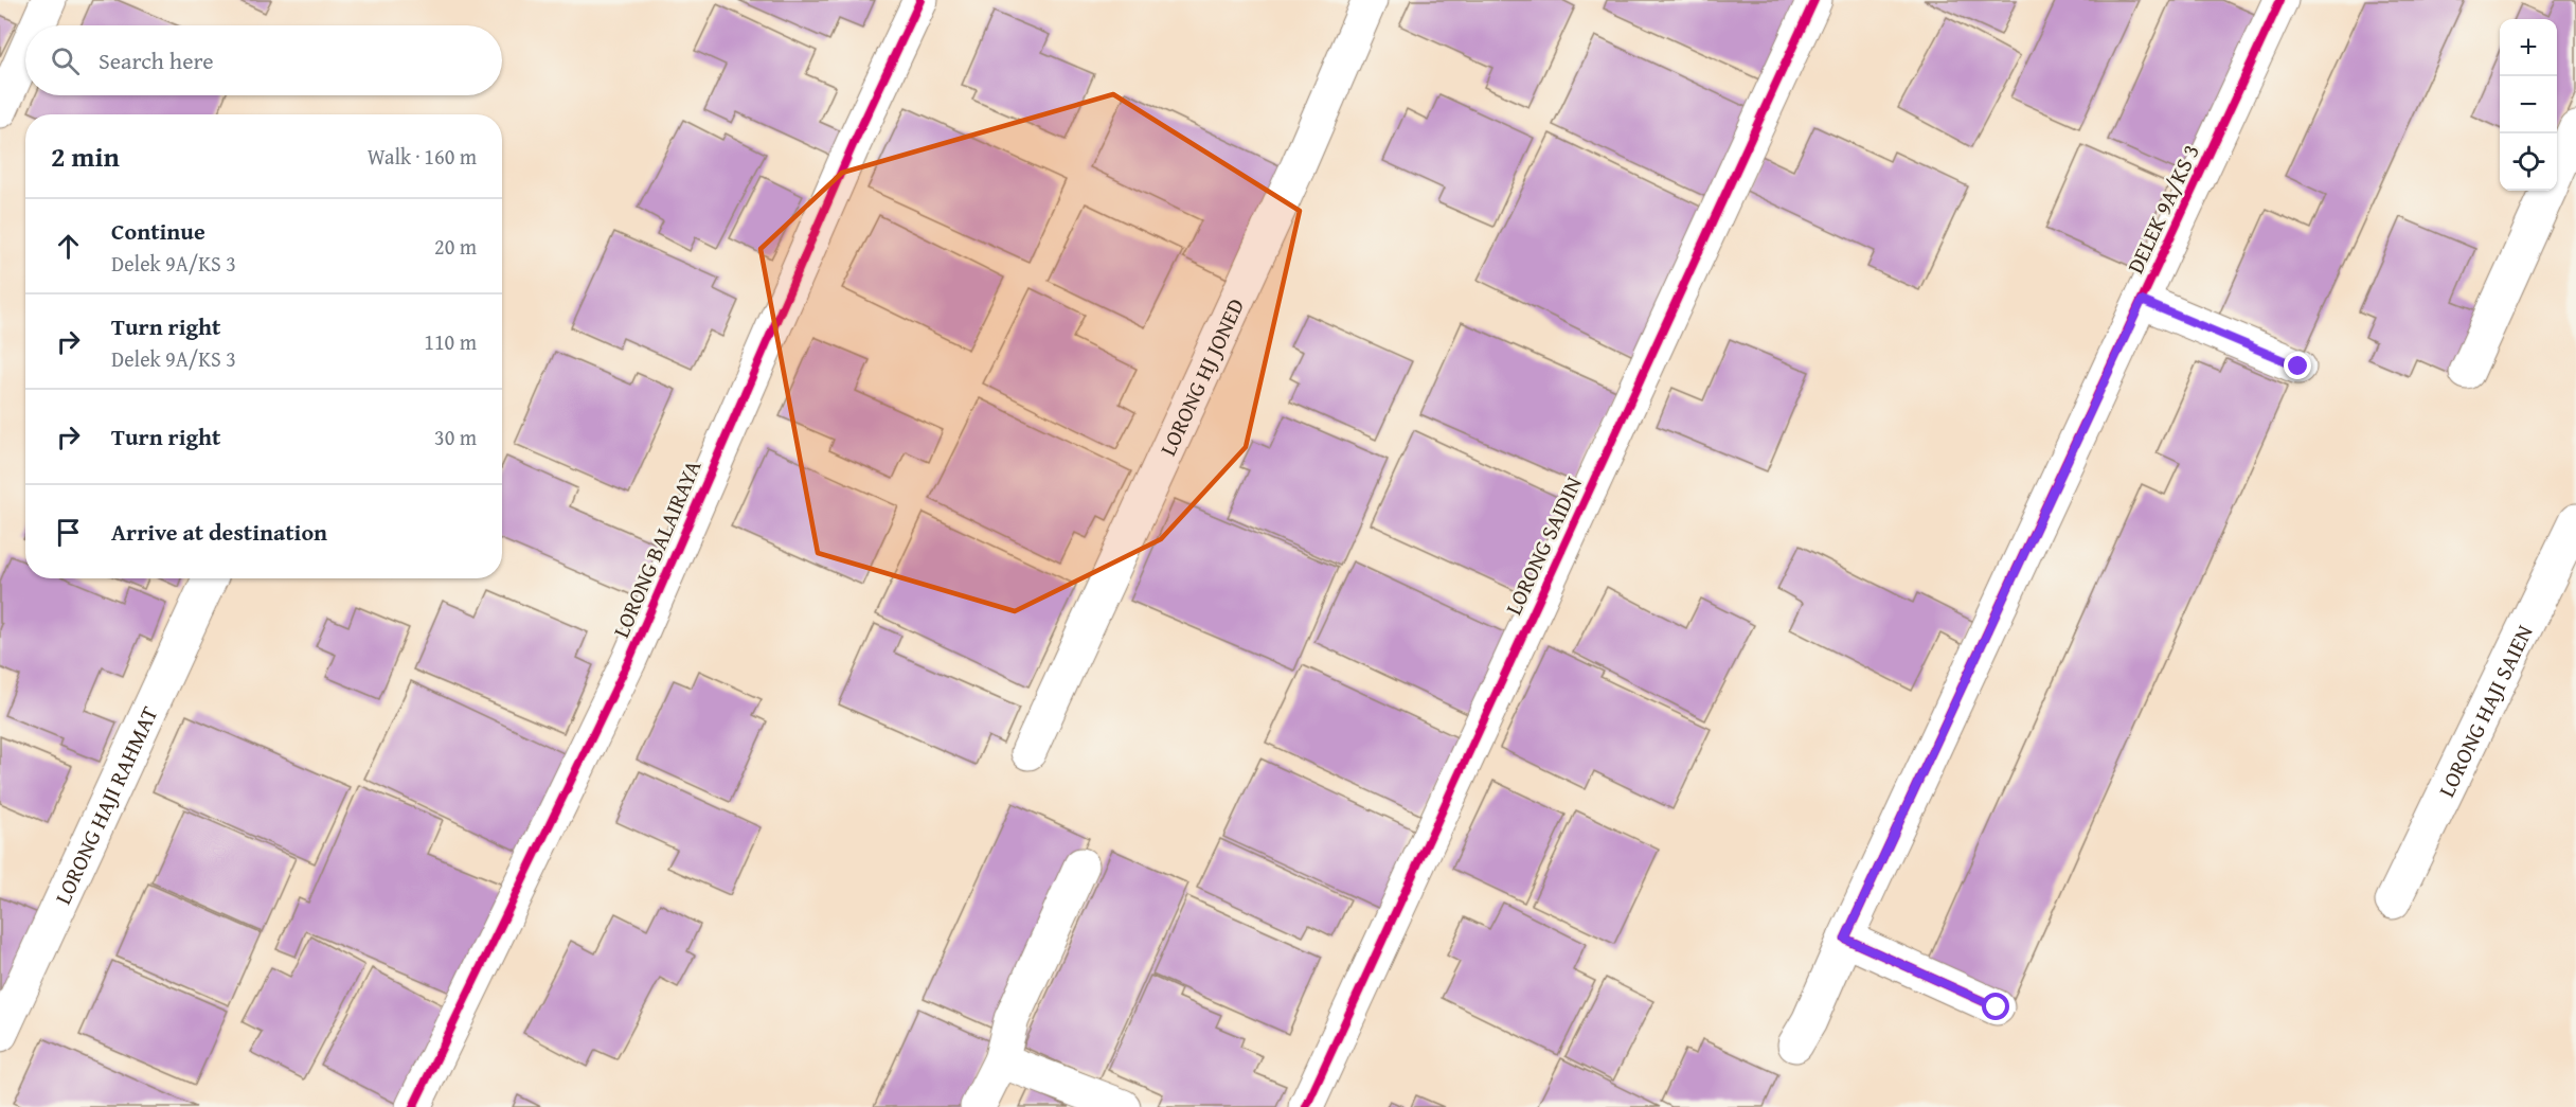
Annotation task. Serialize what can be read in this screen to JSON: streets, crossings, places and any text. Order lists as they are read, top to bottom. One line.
{"streets":{"street":["DELEK 9A/KS 3","LORONG HJ JONED","LORONG SAIDIN","LORONG BALAIRAYA","LORONG HAJI SAIEN","LORONG HAJI RAHMAT"]},"page":{"map_buttons":["+","−"],"search":"Search here","heading":["2 min","Walk · 160 m"],"list":[["Continue","Delek 9A/KS 3","20 m"],["Turn right","Delek 9A/KS 3","110 m"],["Turn right","30 m"],"Arrive at destination"]}}
